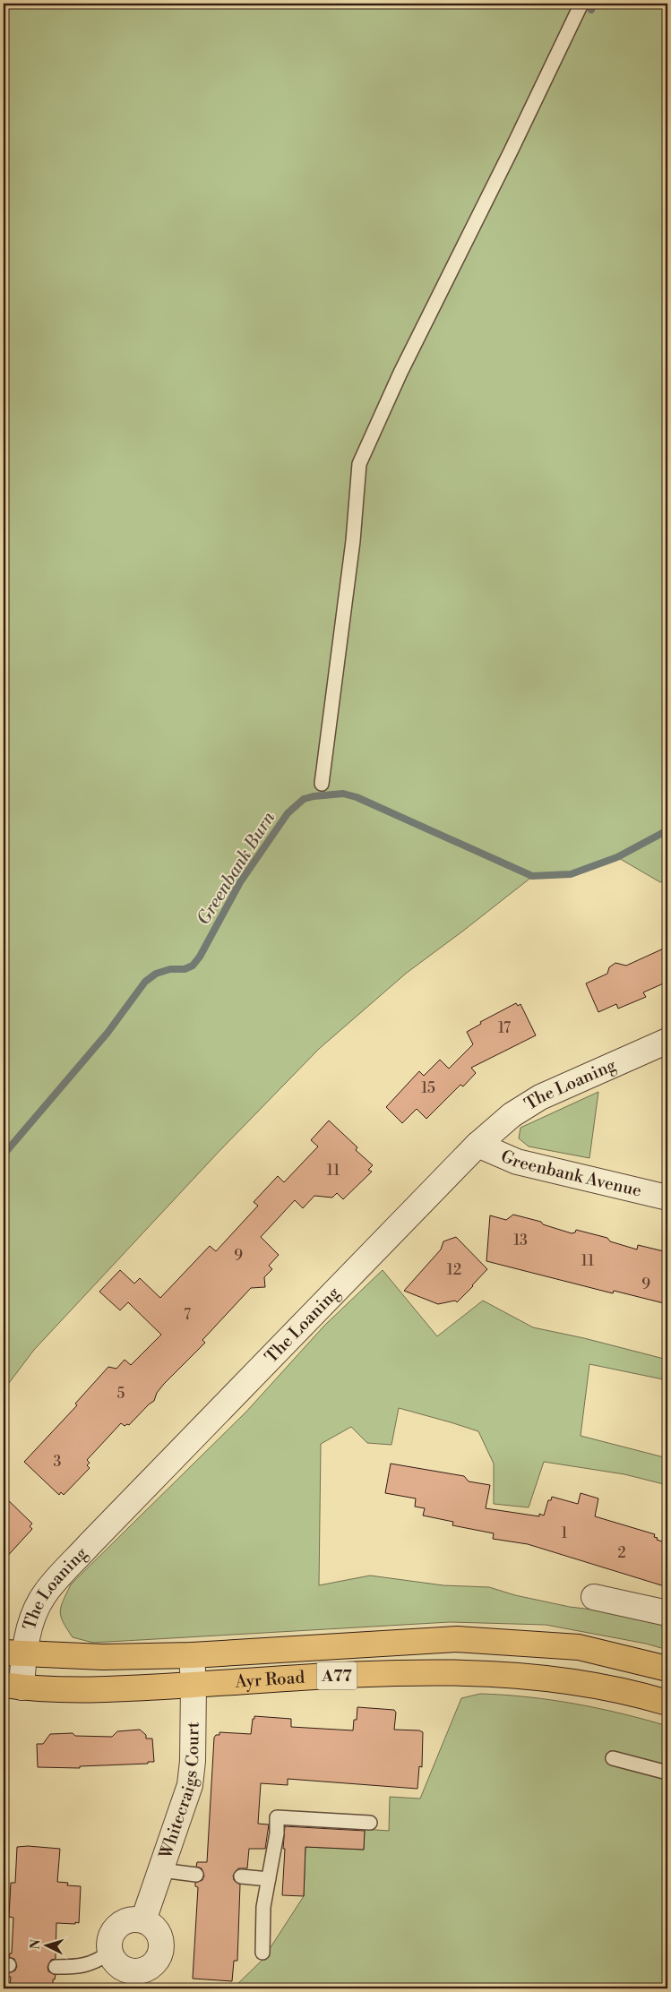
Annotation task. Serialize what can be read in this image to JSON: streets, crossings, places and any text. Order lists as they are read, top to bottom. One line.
{"streets":{"main road":["A77","Ayr Road"],"street":["The Loaning","Greenbank Avenue","Whitecraigs Court"]},"crossings":[["The Loaning","Greenbank Avenue"],["The Loaning","Ayr Road"],["Ayr Road","Whitecraigs Court"]],"water":["Greenbank Burn"],"house_numbers":["17","15","11","13","9","11","12","9","7","5","3","1","2"],"north":"left"}
